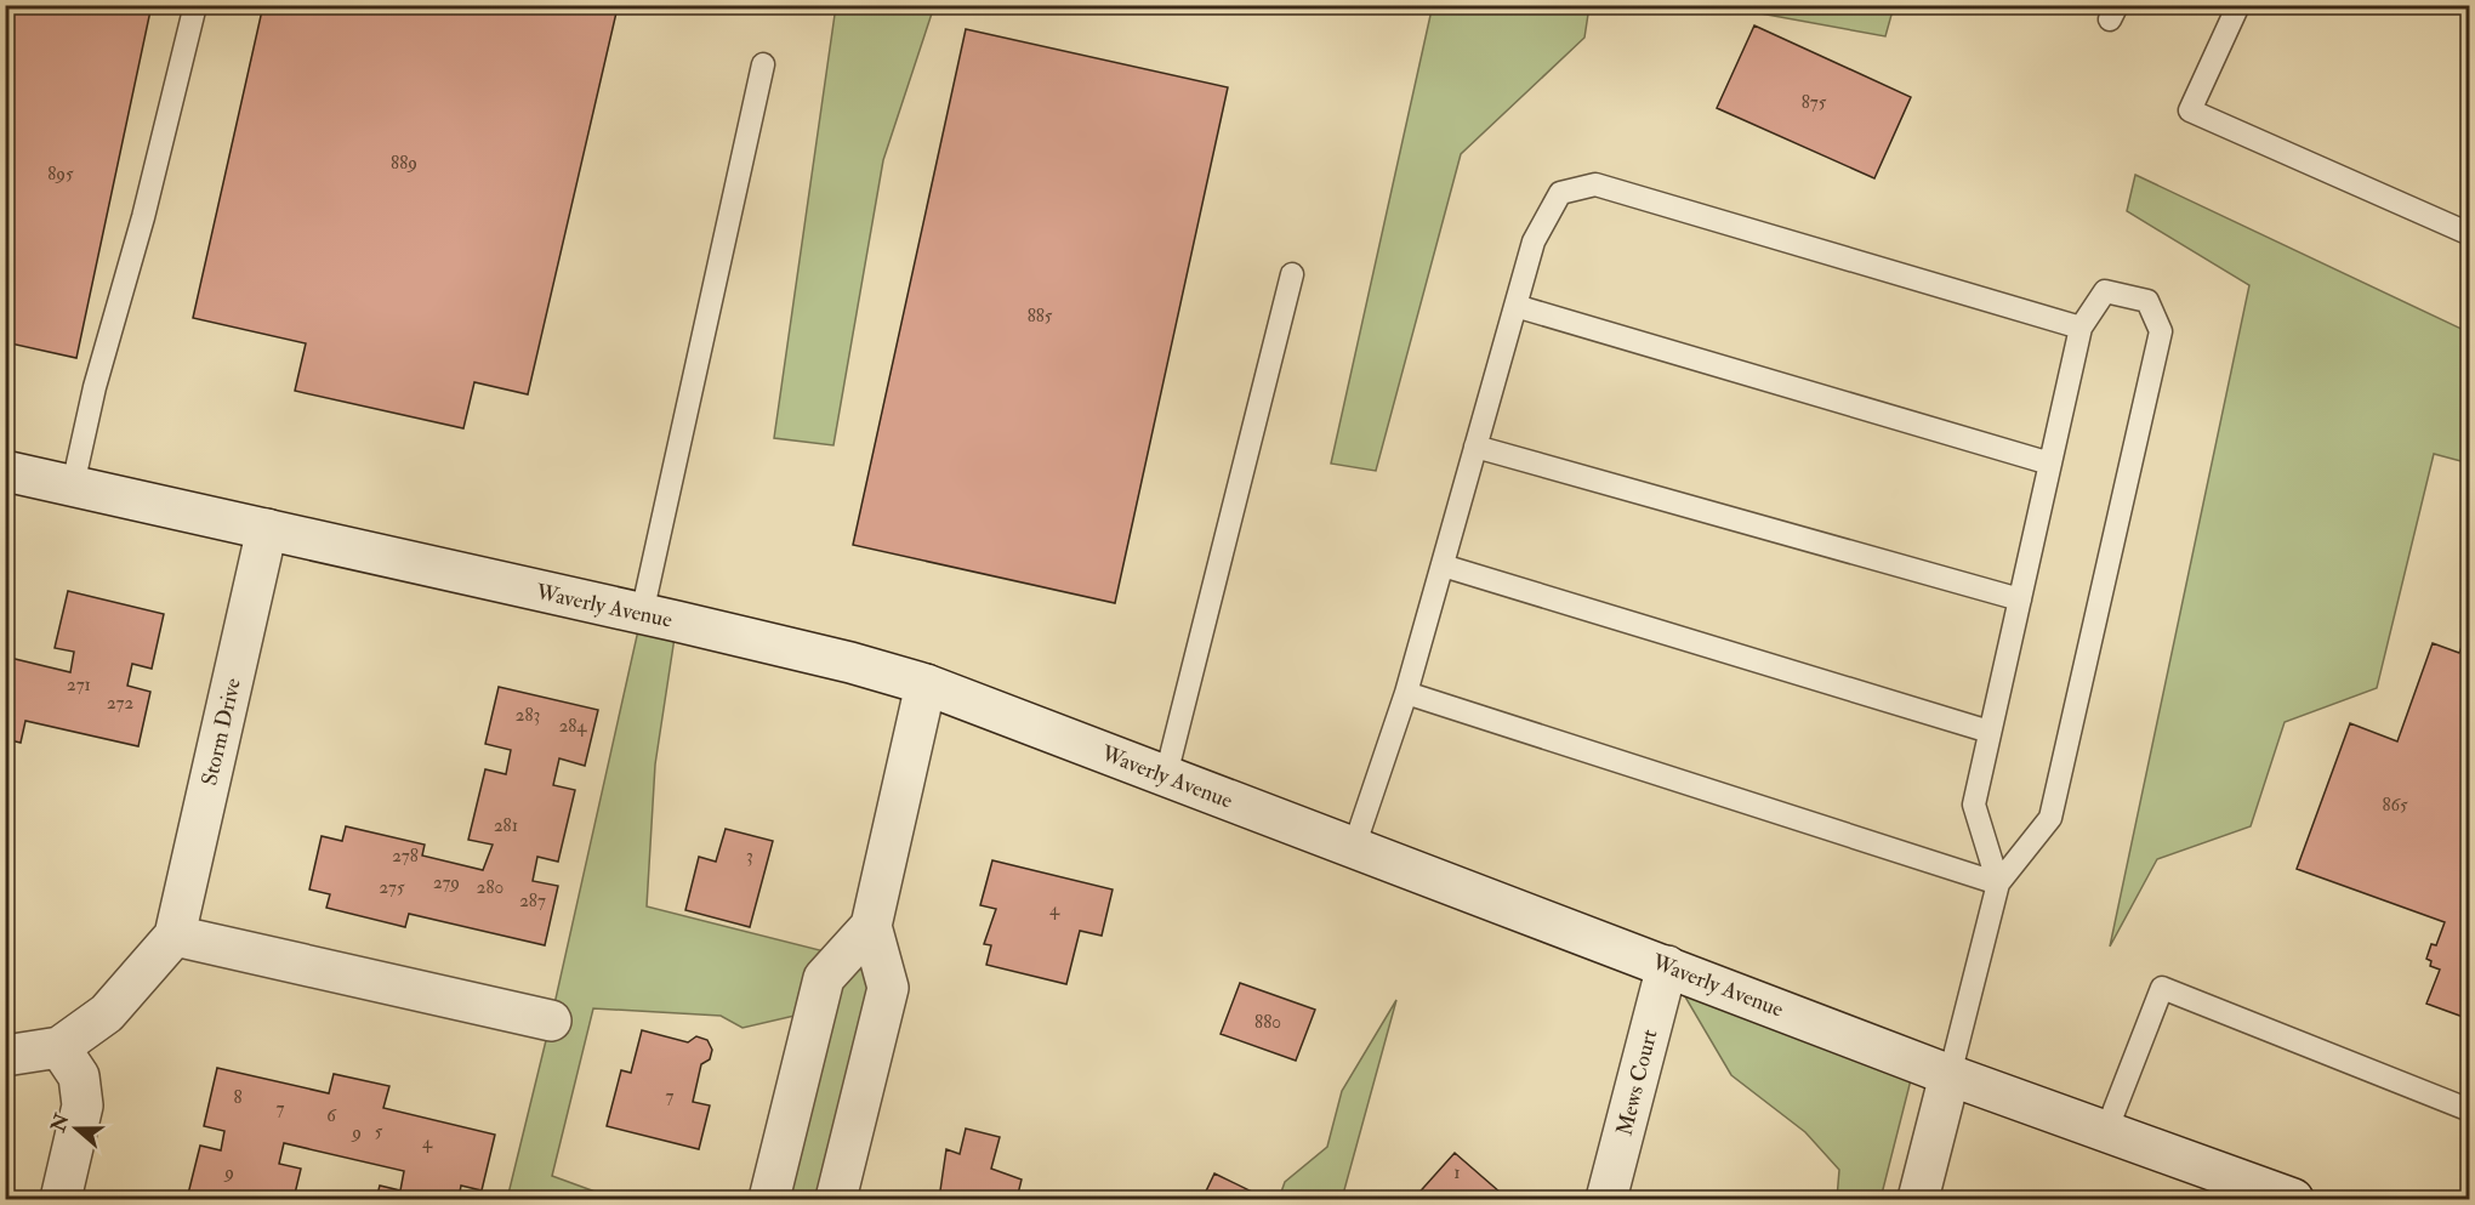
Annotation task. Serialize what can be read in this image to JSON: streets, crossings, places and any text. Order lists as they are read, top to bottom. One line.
{"streets":{"street":["Waverly Avenue","Storm Drive","Mews Court"]},"crossings":[["Waverly Avenue","Storm Drive"],["Waverly Avenue","Mews Court"]],"house_numbers":["875","889","895","885","271","272","283","284","865","281","278","3","279","275","280","287","4","880","7","8","7","6","5","9","4","9","1"],"north":"left"}
